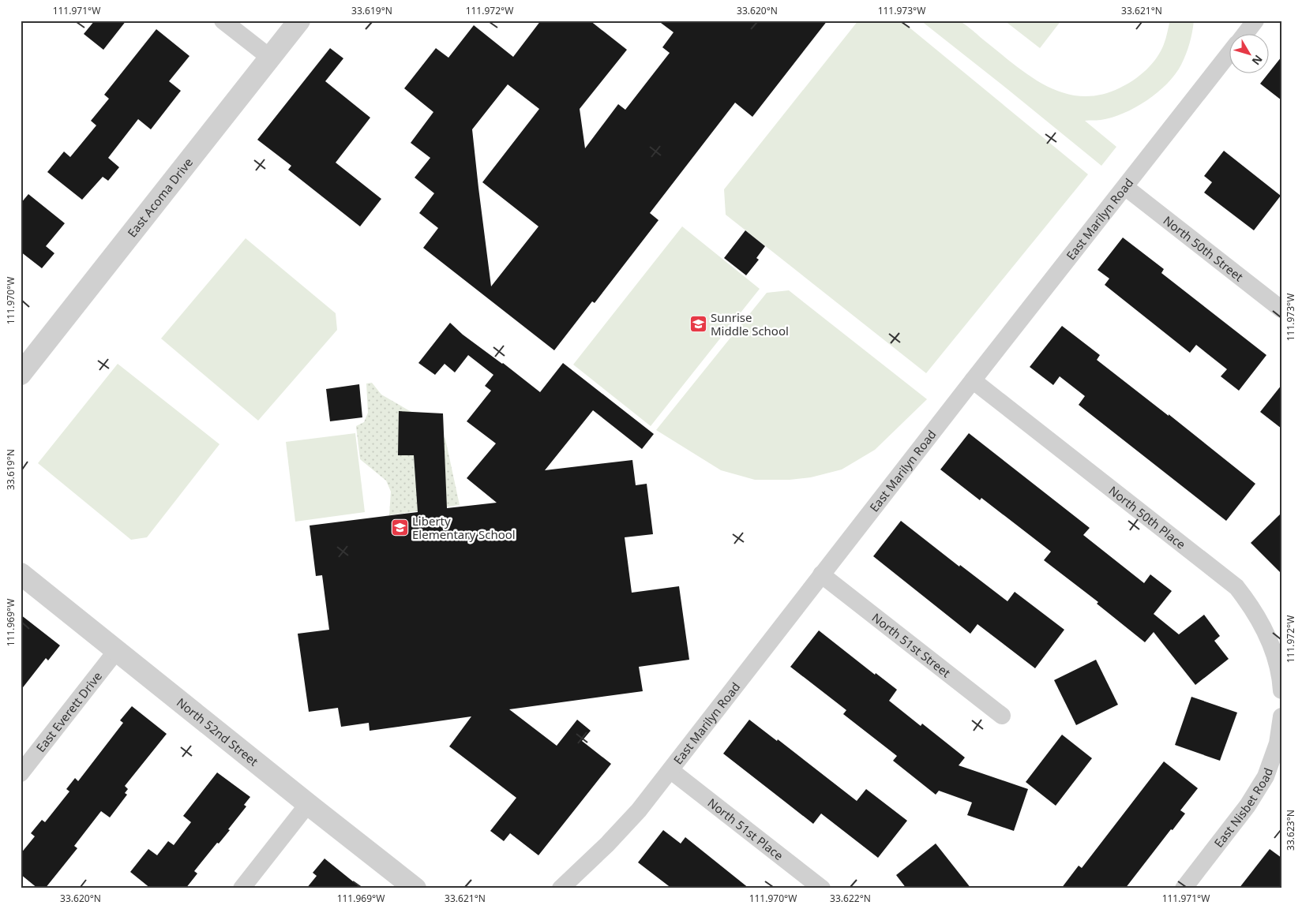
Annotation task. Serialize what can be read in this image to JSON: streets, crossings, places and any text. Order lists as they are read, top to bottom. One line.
{"streets":{"street":["East Acoma Drive","East Marilyn Road","North 50th Street","North 50th Place","North 51st Street","East Everett Drive","North 52nd Street","East Nisbet Road","North 51st Place"]},"crossings":[["East Marilyn Road","North 50th Street"],["East Marilyn Road","North 50th Place"],["East Marilyn Road","North 51st Street"],["East Marilyn Road","North 51st Place"],["East Everett Drive","North 52nd Street"]],"places":{"school or university":["Sunrise Middle School","Liberty Elementary School"]},"north":"bottom right","coordinates":["111.971°W","33.619°N","111.972°W","33.620°N","111.973°W","33.621°N","111.970°W","111.969°W","33.623°N","33.622°N"]}
